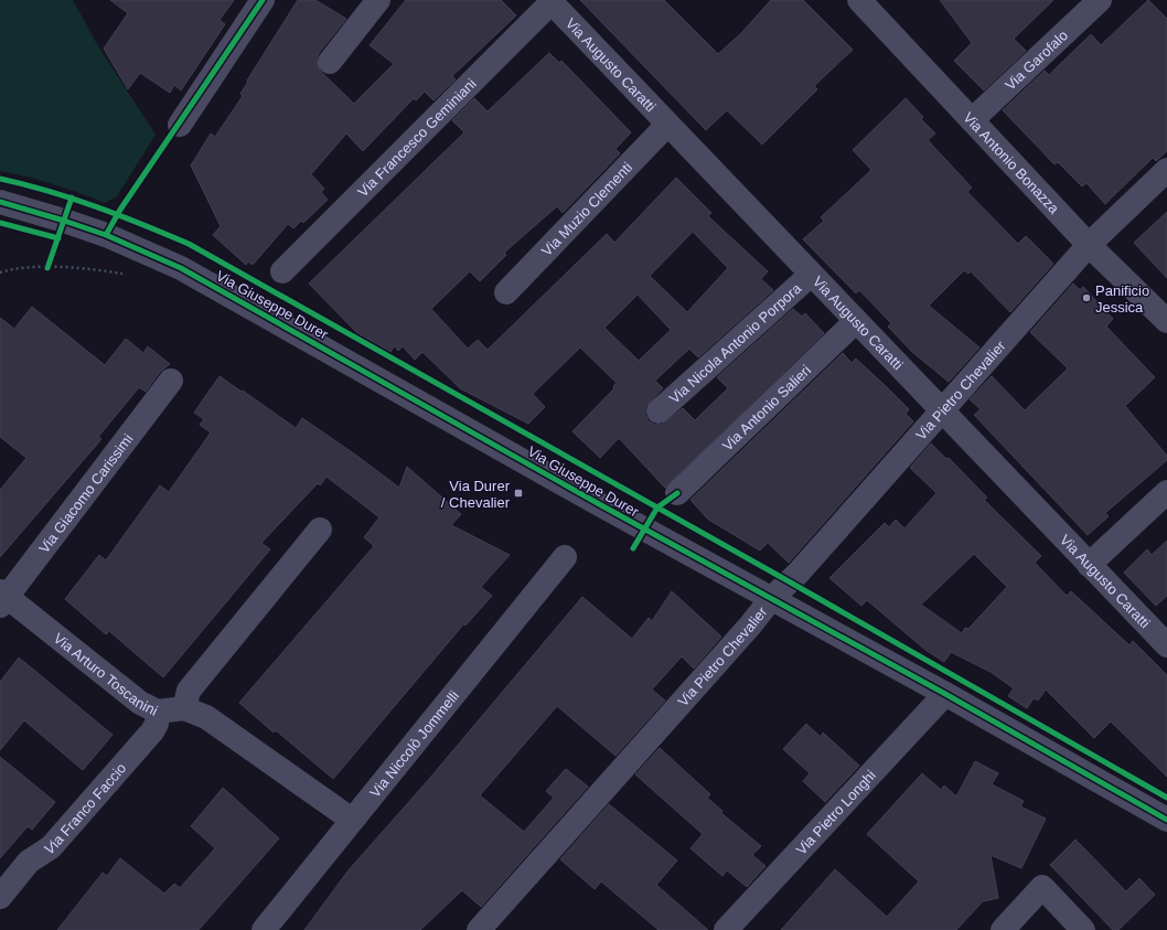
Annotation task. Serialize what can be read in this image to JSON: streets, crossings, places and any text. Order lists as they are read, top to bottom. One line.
{"streets":{"street":["Via Garofalo","Via Augusto Caratti","Via Francesco Geminiani","Via Antonio Bonazza","Via Muzio Clementi","Via Giuseppe Durer","Via Nicola Antonio Porpora","Via Pietro Chevalier","Via Antonio Salieri","Via Giacomo Carissimi","Via Arturo Toscanini","Via Niccolò Jommelli","Via Franco Faccio","Via Pietro Longhi"]},"crossings":[["Via Garofalo","Via Antonio Bonazza"],["Via Augusto Caratti","Via Francesco Geminiani"],["Via Augusto Caratti","Via Muzio Clementi"],["Via Augusto Caratti","Via Nicola Antonio Porpora"],["Via Augusto Caratti","Via Pietro Chevalier"],["Via Augusto Caratti","Via Antonio Salieri"],["Via Antonio Bonazza","Via Pietro Chevalier"],["Via Giuseppe Durer","Via Pietro Chevalier"],["Via Giuseppe Durer","Via Pietro Longhi"],["Via Giacomo Carissimi","Via Arturo Toscanini"],["Via Arturo Toscanini","Via Niccolò Jommelli"],["Via Arturo Toscanini","Via Franco Faccio"]],"places":{"other":["Panificio Jessica"],"transit":["Via Durer / Chevalier"]}}
